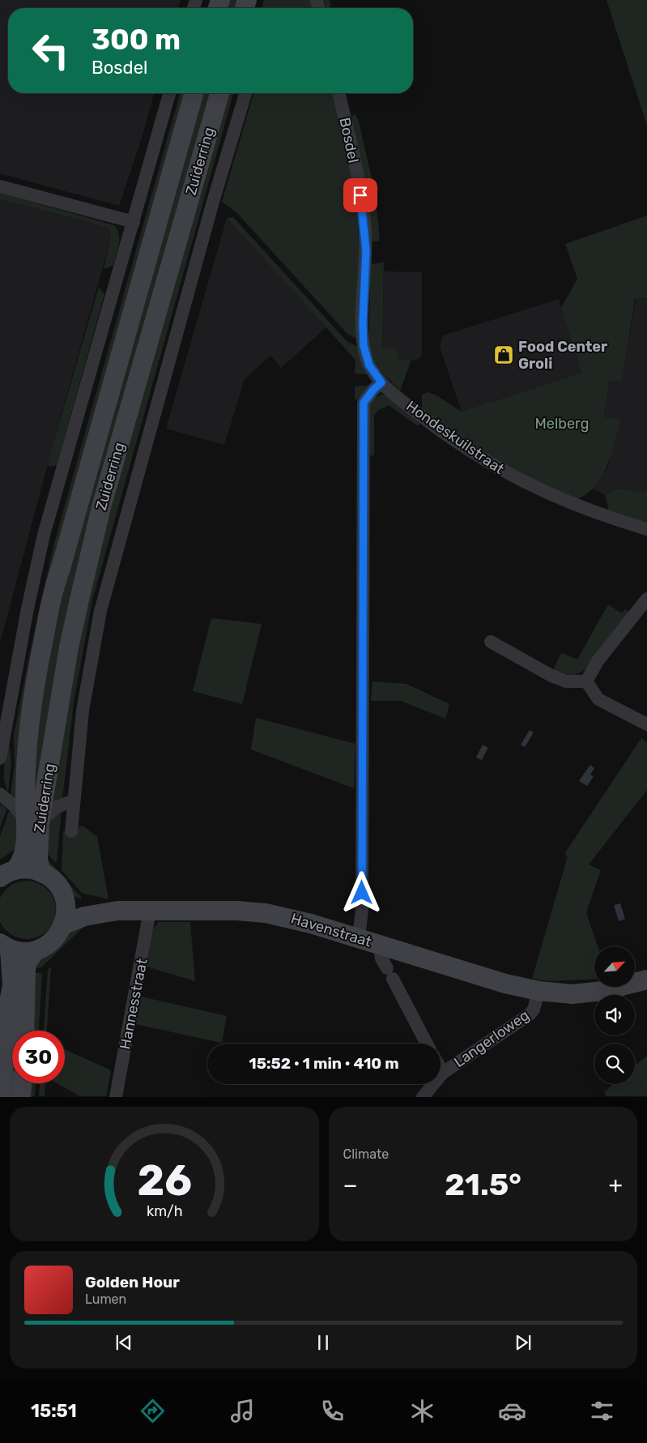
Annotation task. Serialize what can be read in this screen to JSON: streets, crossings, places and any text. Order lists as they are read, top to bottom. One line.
{"streets":{"main road":["Zuiderring","Havenstraat"],"street":["Bosdel","Hondeskuilstraat","Hannesstraat","Langerloweg"]},"crossings":[["Bosdel","Hondeskuilstraat"],["Havenstraat","Hannesstraat"],["Havenstraat","Langerloweg"]],"parks":["Melberg"],"places":{"shop":["Food Center Groli"]},"north":"top right","page":{"turn":["300 m","Bosdel"],"limit":"30","trip":"15:52 · 1 min · 410 m","tile":"Climate","heat":["−","21.5°","+"],"song":["Golden Hour","Lumen"],"tabs":"15:51","gauge":["26","km/h"]}}
